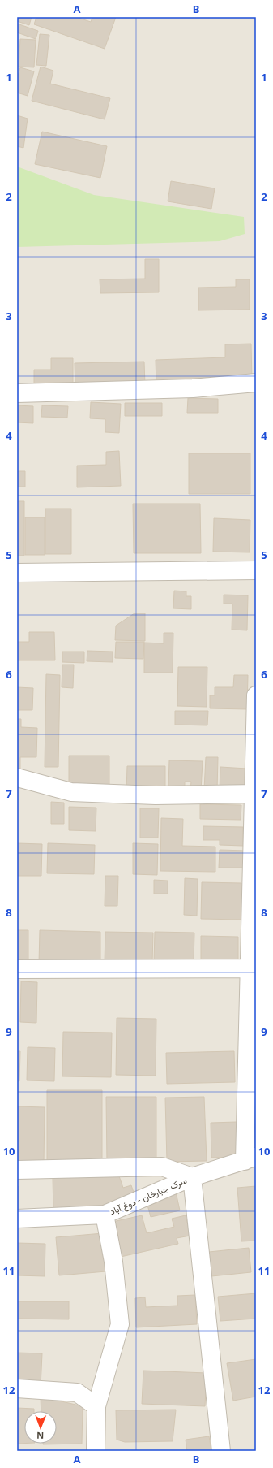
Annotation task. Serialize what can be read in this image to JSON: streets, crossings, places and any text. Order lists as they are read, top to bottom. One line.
{"streets":{"street":["سرک جبارخان - دوغ آباد"]},"north":"bottom","grid":{"columns":["A","B"],"rows":["1","2","3","4","5","6","7","8","9","10","11","12"]}}
